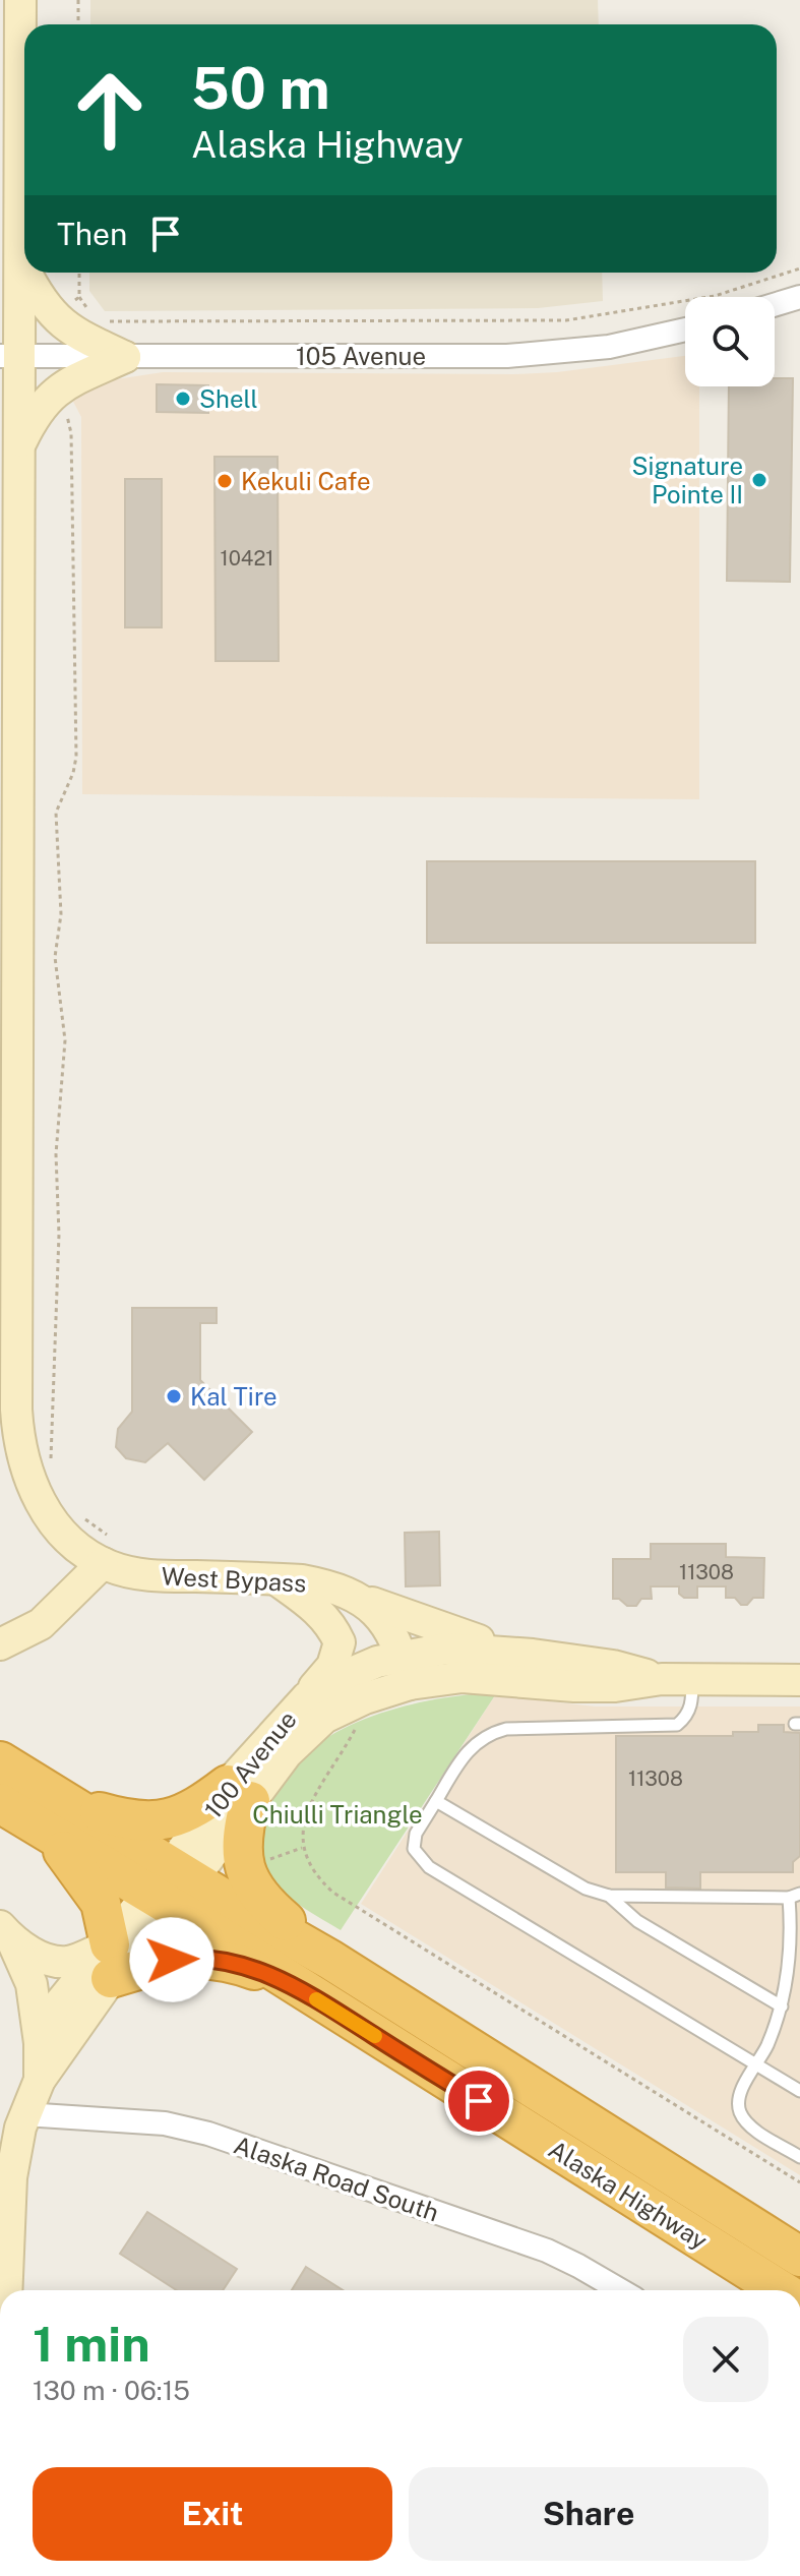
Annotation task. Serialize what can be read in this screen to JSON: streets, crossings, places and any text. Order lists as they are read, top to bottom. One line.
{"streets":{"highway":["Alaska Highway"],"main road":["West Bypass","100 Avenue"],"street":["105 Avenue","Alaska Road South"]},"crossings":[["West Bypass","100 Avenue"],["100 Avenue","Alaska Highway"]],"parks":["Chiulli Triangle"],"places":["Shell","Signature Pointe II","Kekuli Cafe","Kal Tire"],"house_numbers":["10421","11308","11308"],"page":{"turn":["50 m","Alaska Highway"],"then":"Then","heading":["1 min","130 m · 06:15"],"buttons":["Exit","Share"]}}
